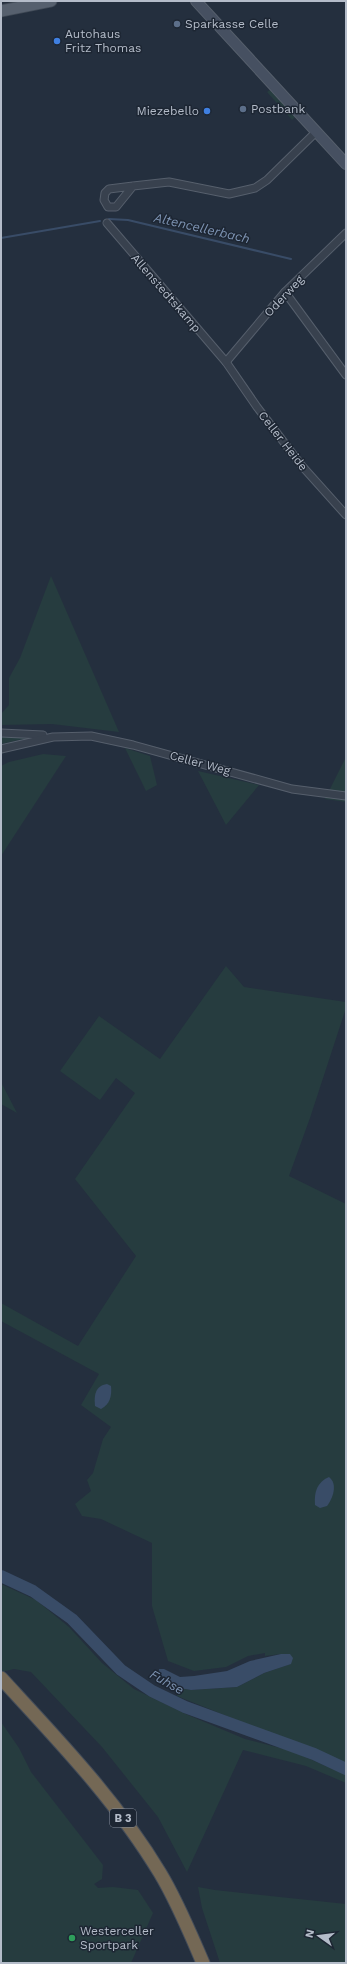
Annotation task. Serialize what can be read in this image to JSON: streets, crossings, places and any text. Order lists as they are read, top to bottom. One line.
{"streets":{"highway":["B 3"],"street":["Allenstedtskamp","Oderweg","Celler Heide","Celler Weg"]},"crossings":[["Allenstedtskamp","Oderweg"],["Allenstedtskamp","Celler Heide"],["Oderweg","Celler Heide"]],"water":["Altencellerbach","Fuhse"],"places":["Sparkasse Celle","Autohaus Fritz Thomas","Postbank","Miezebello","Westerceller Sportpark"],"north":"left"}
